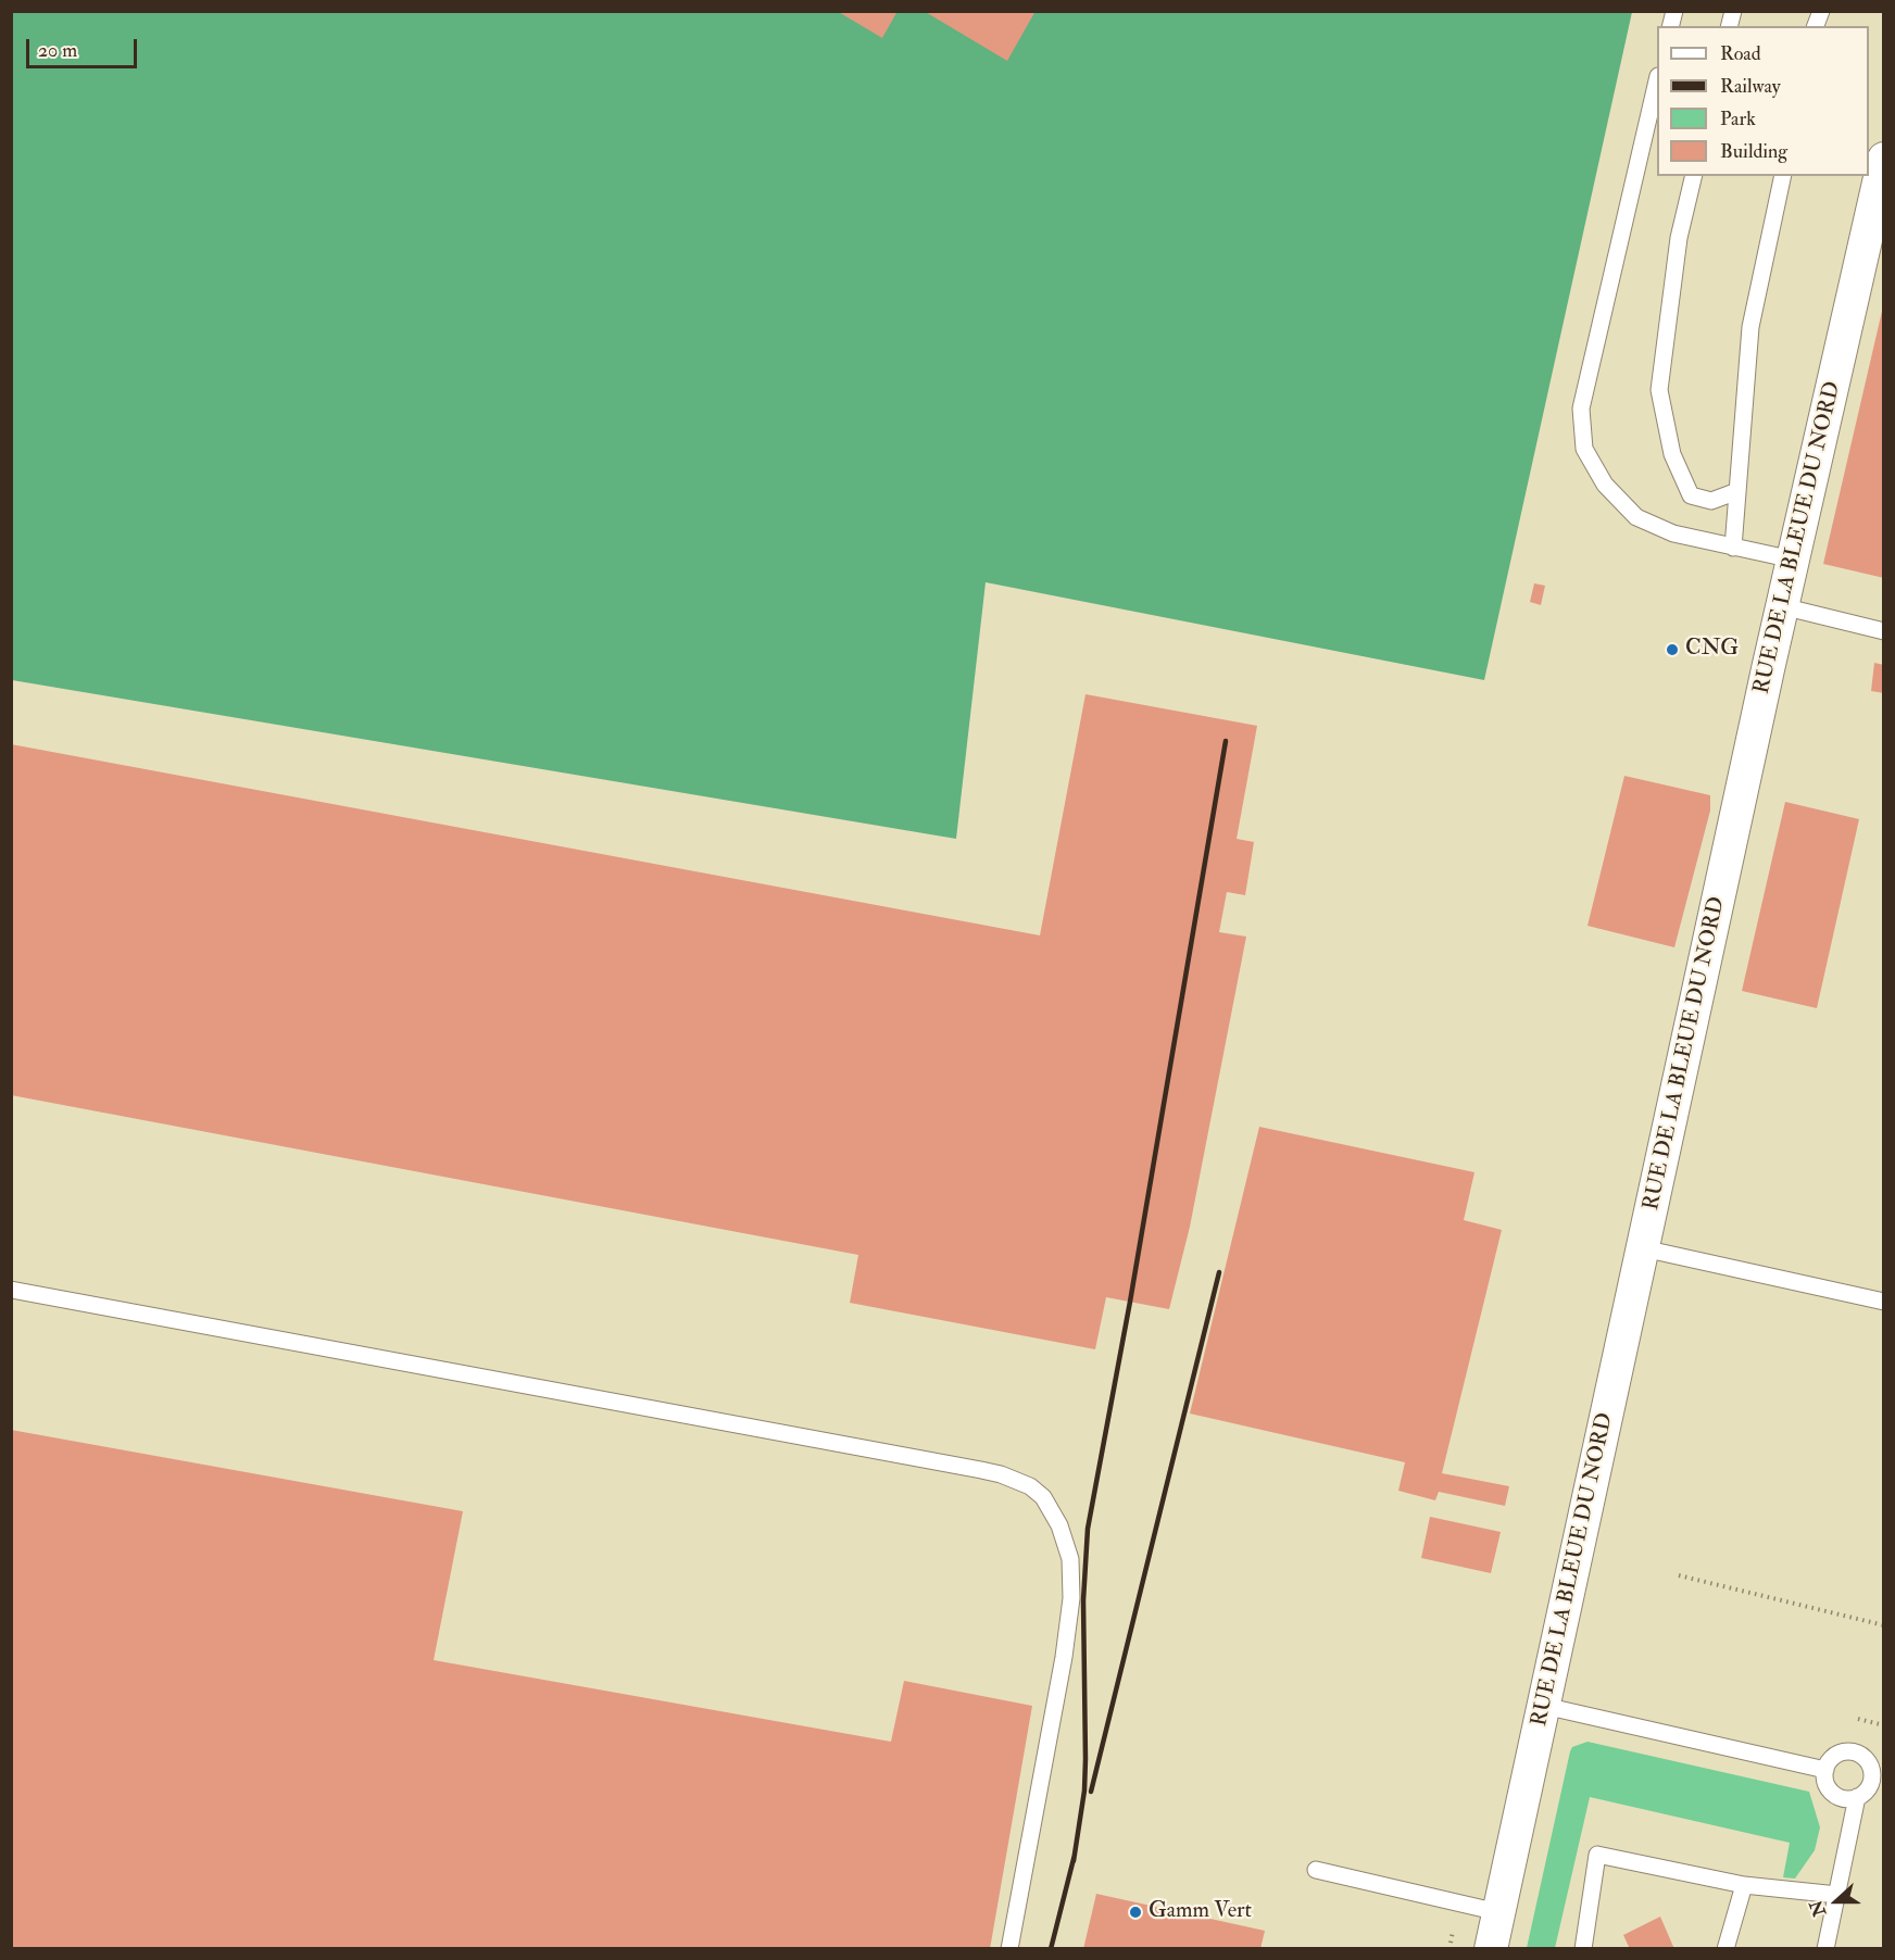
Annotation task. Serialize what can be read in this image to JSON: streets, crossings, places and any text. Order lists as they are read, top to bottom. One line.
{"streets":{"street":["RUE DE LA BLEUE DU NORD"]},"places":["CNG","Gamm Vert"],"legend":["Road","Railway","Park","Building"],"scale_bar":"20 m","north":"left"}
